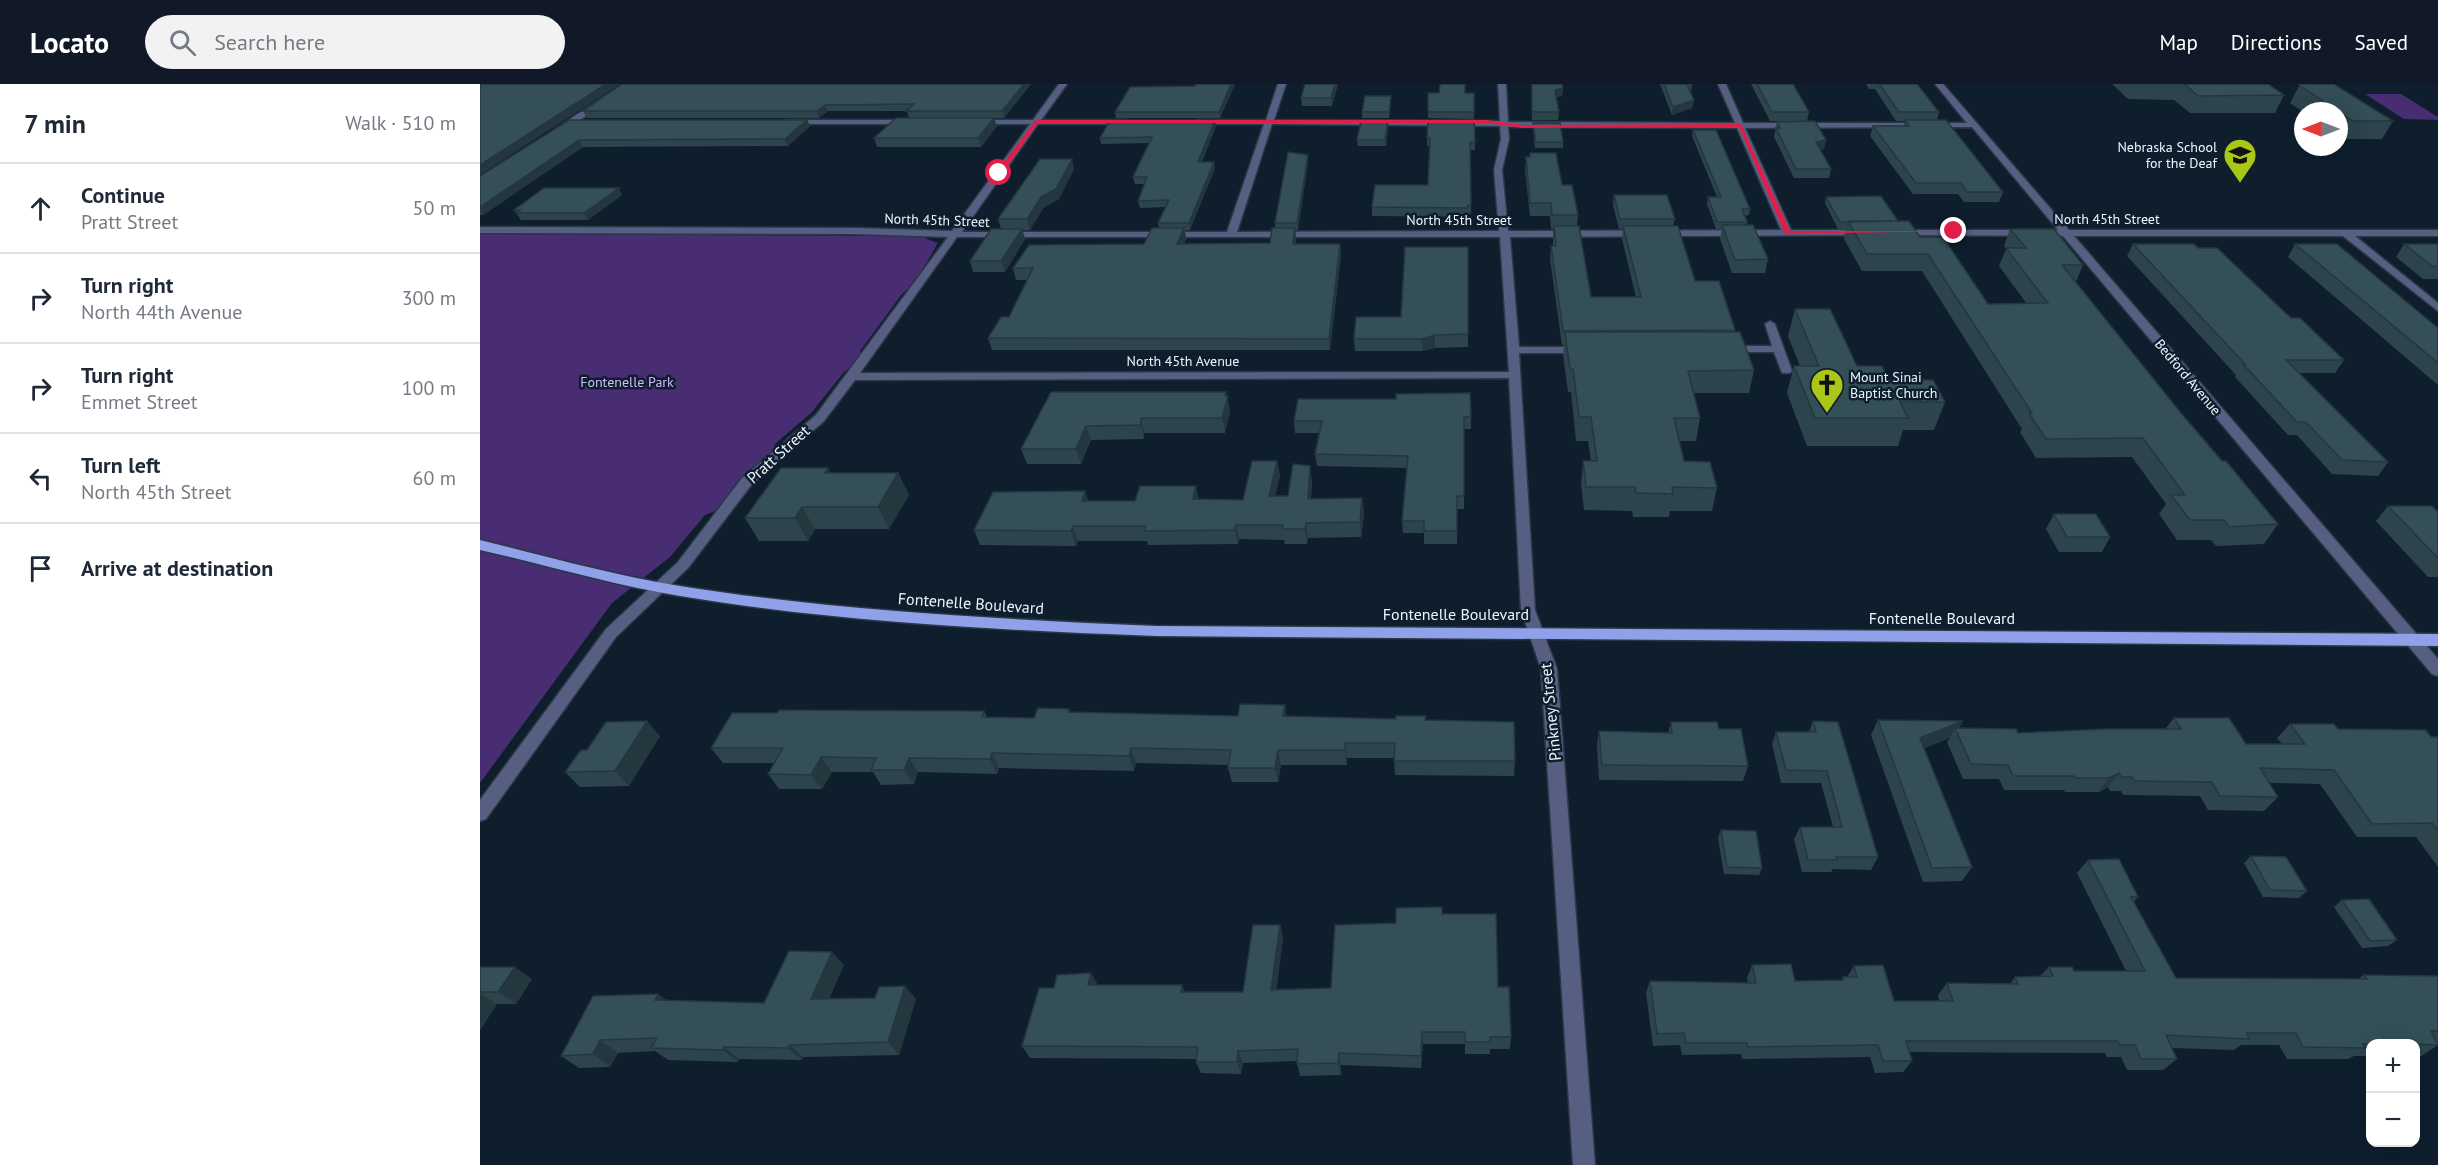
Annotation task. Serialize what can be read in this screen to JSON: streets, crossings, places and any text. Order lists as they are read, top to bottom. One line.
{"streets":{"main road":["Fontenelle Boulevard"],"street":["North 45th Street","North 45th Avenue","Bedford Avenue","Pratt Street","Pinkney Street"]},"crossings":[["North 45th Street","Bedford Avenue"],["North 45th Street","Pratt Street"],["North 45th Street","Pinkney Street"],["North 45th Avenue","Pratt Street"],["North 45th Avenue","Pinkney Street"],["Bedford Avenue","Fontenelle Boulevard"],["Pratt Street","Fontenelle Boulevard"],["Fontenelle Boulevard","Pinkney Street"]],"parks":["Fontenelle Park"],"places":{"school or university":["Nebraska School for the Deaf"],"church":["Mount Sinai Baptist Church"]},"north":"left","page":{"header":"Locato","search":"Search here","nav":["Map","Directions","Saved"],"heading":["7 min","Walk · 510 m"],"list":[["Continue","Pratt Street","50 m"],["Turn right","North 44th Avenue","300 m"],["Turn right","Emmet Street","100 m"],["Turn left","North 45th Street","60 m"],"Arrive at destination"],"map_buttons":["+","−"]}}
